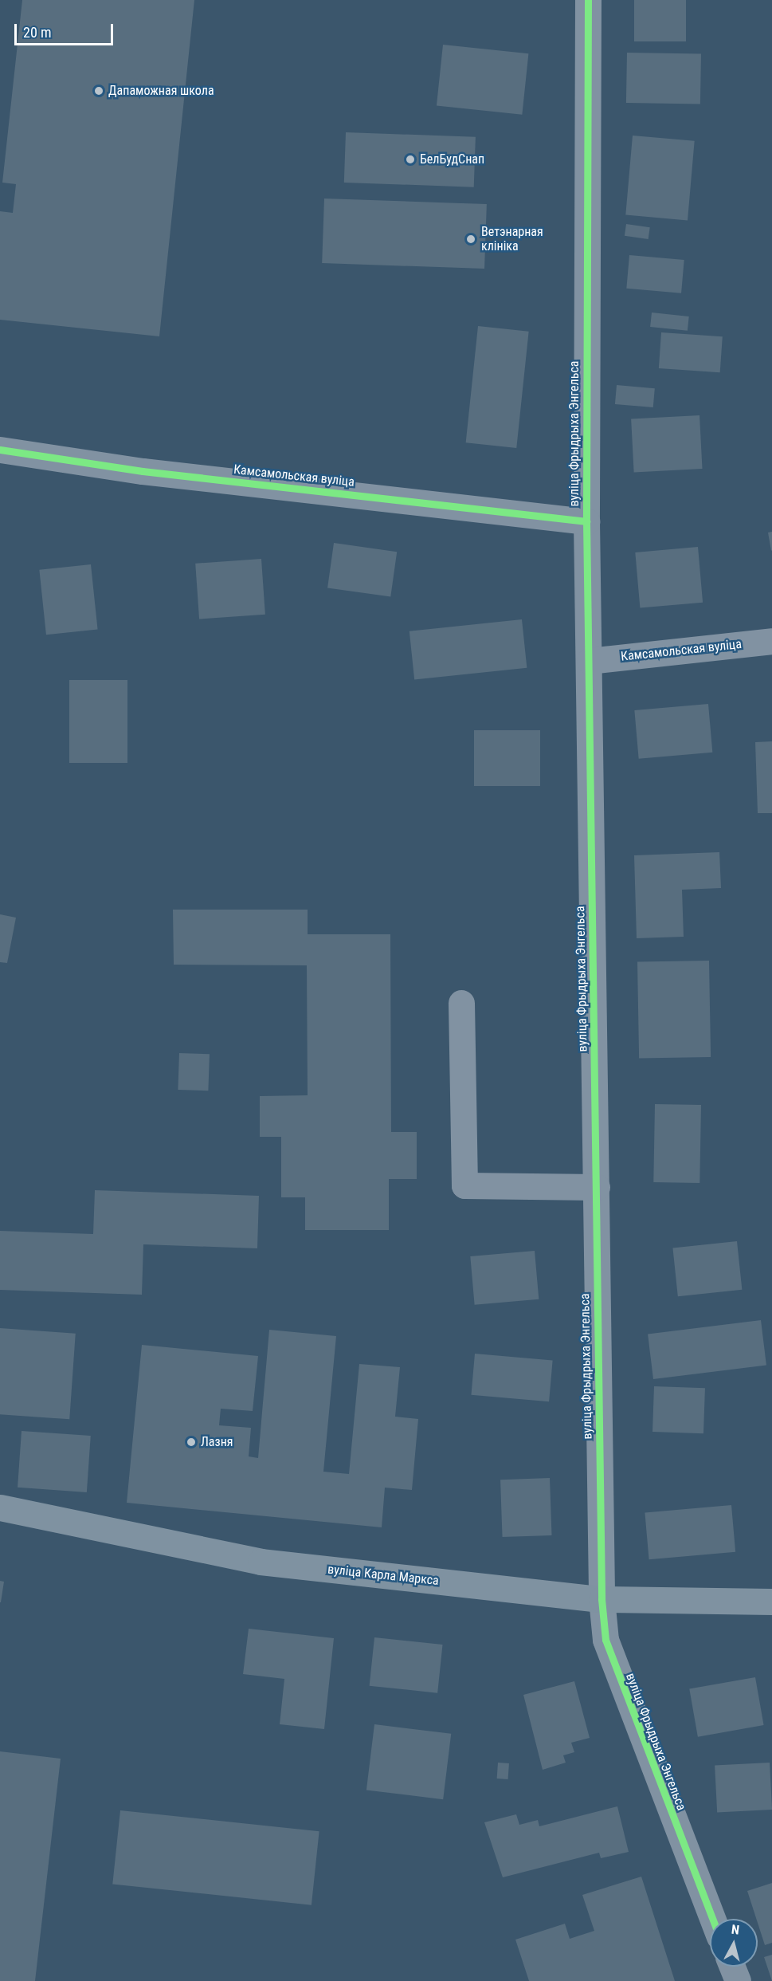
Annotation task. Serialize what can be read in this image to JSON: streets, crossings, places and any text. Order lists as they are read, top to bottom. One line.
{"streets":{"main road":["вуліца Карла Маркса"],"street":["вуліца Фрыдрыха Энгельса","Камсамольская вуліца"]},"crossings":[["вуліца Фрыдрыха Энгельса","Камсамольская вуліца"],["вуліца Фрыдрыха Энгельса","вуліца Карла Маркса"]],"places":["Дапаможная школа","БелБудСнап","Ветэнарная клініка","Лазня"],"scale_bar":"20 m","north":"top"}
